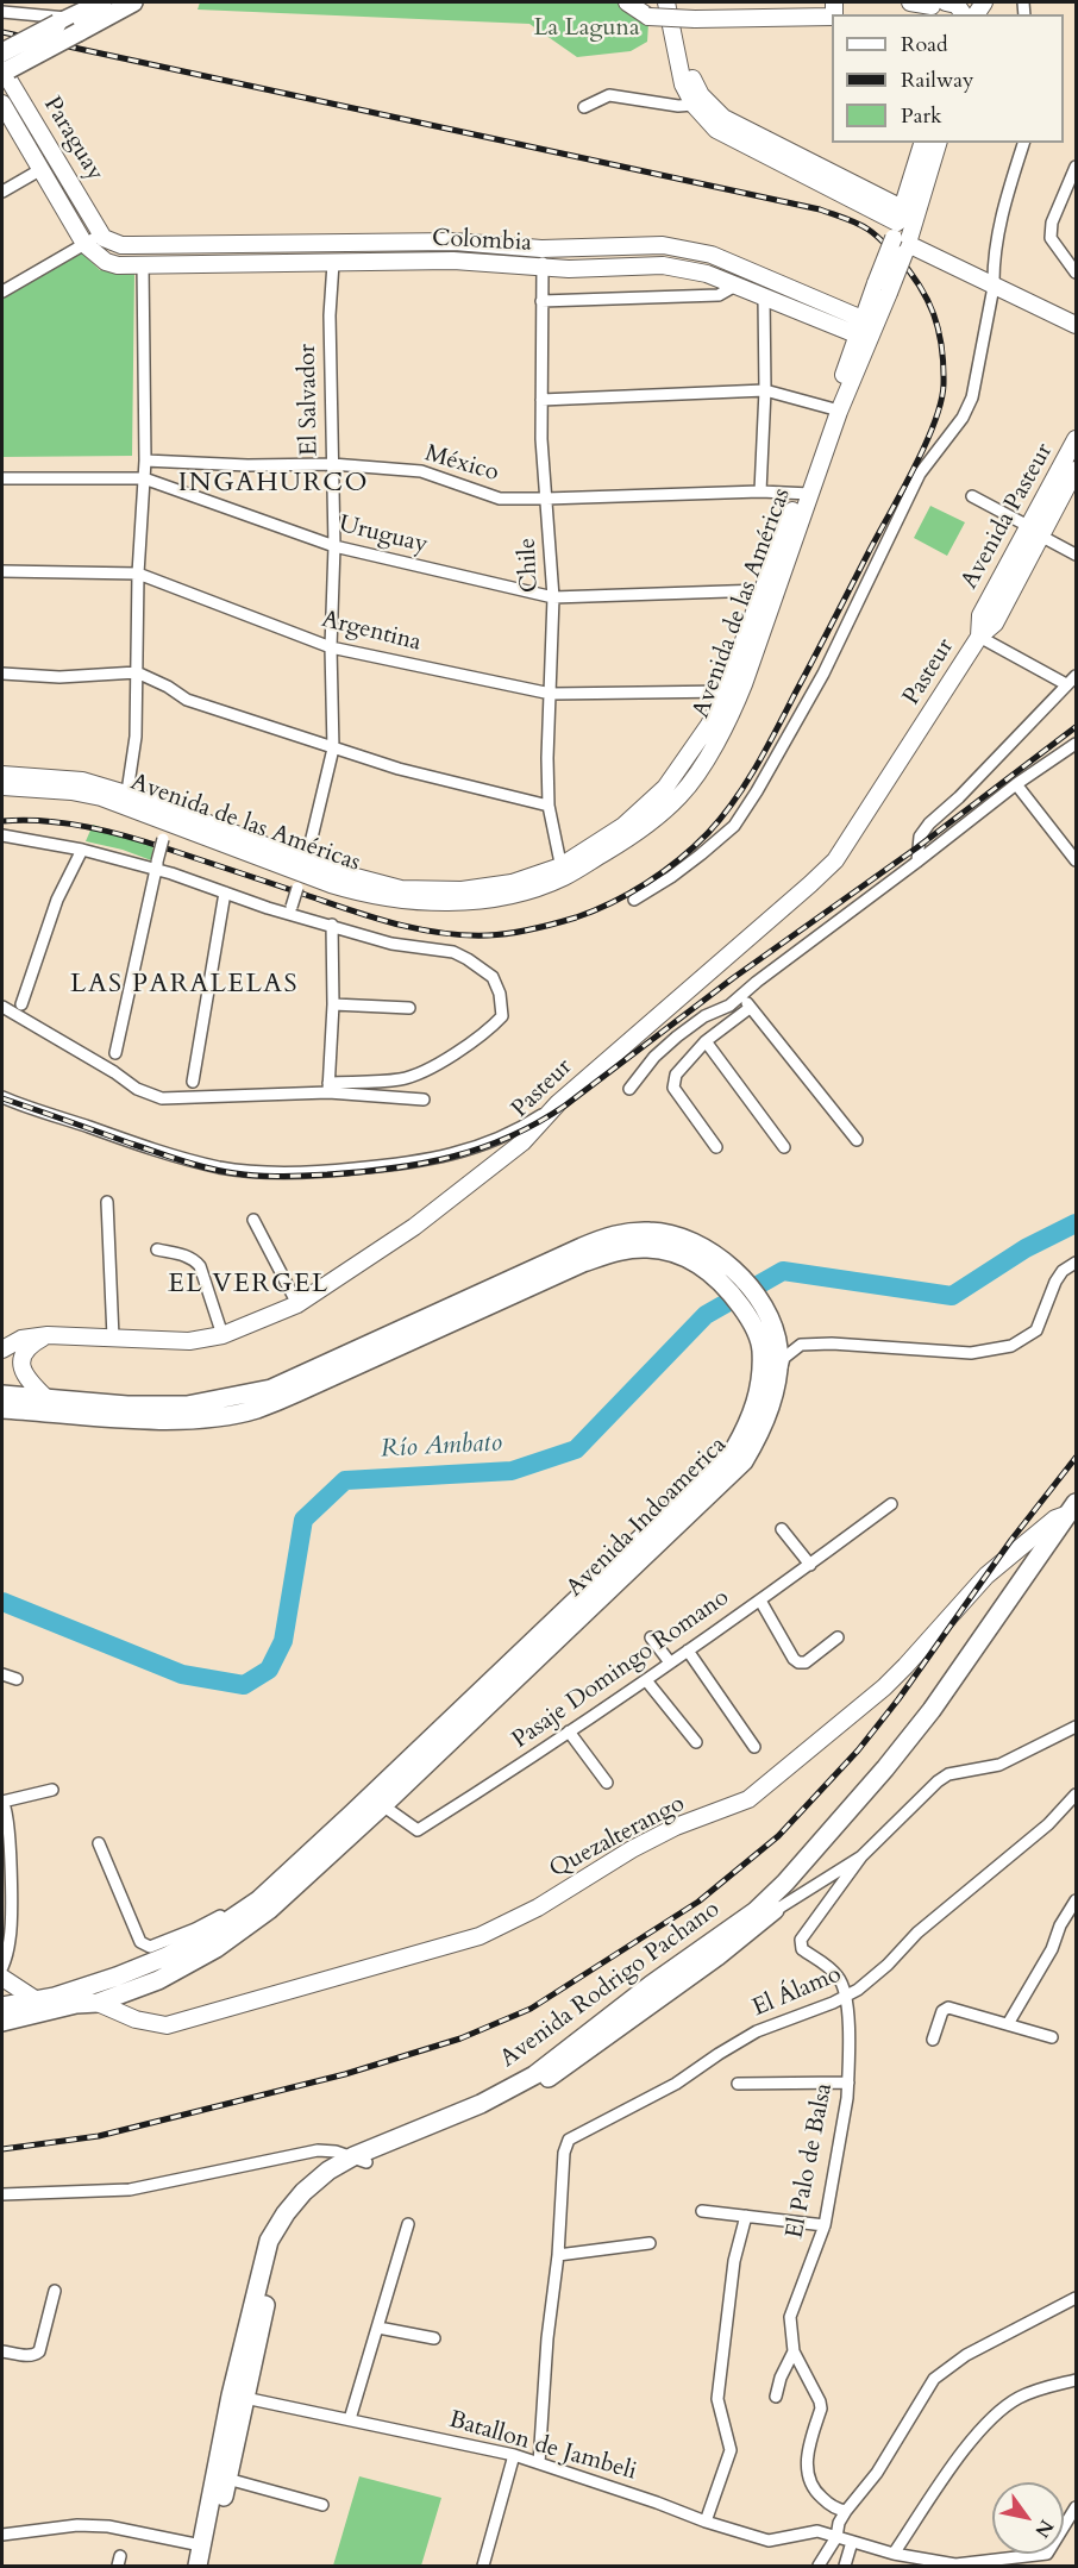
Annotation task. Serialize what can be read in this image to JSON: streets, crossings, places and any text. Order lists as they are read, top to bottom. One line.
{"streets":{"main road":["Avenida Indoamerica","Avenida Rodrigo Pachano"],"street":["Paraguay","Colombia","El Salvador","México","Avenida Pasteur","Uruguay","Chile","Avenida de las Américas","Argentina","Pasteur","Pasaje Domingo Romano","Quezalterango","El Álamo","El Palo de Balsa","Batallon de Jambeli"]},"crossings":[["Paraguay","Colombia"],["Colombia","El Salvador"],["Colombia","Chile"],["Colombia","Avenida de las Américas"],["El Salvador","México"],["El Salvador","Uruguay"],["El Salvador","Avenida de las Américas"],["El Salvador","Argentina"],["México","Chile"],["México","Avenida de las Américas"],["Avenida Pasteur","Pasteur"],["Uruguay","Chile"],["Uruguay","Avenida de las Américas"],["Chile","Avenida de las Américas"],["Chile","Argentina"],["Avenida de las Américas","Argentina"],["Avenida Indoamerica","Pasaje Domingo Romano"],["Avenida Indoamerica","Quezalterango"],["Quezalterango","Avenida Rodrigo Pachano"],["Avenida Rodrigo Pachano","Batallon de Jambeli"],["El Álamo","El Palo de Balsa"]],"districts":["INGAHURCO","LAS PARALELAS","EL VERGEL"],"water":["Río Ambato"],"parks":["La Laguna"],"legend":["Road","Railway","Park"],"north":"bottom right"}
